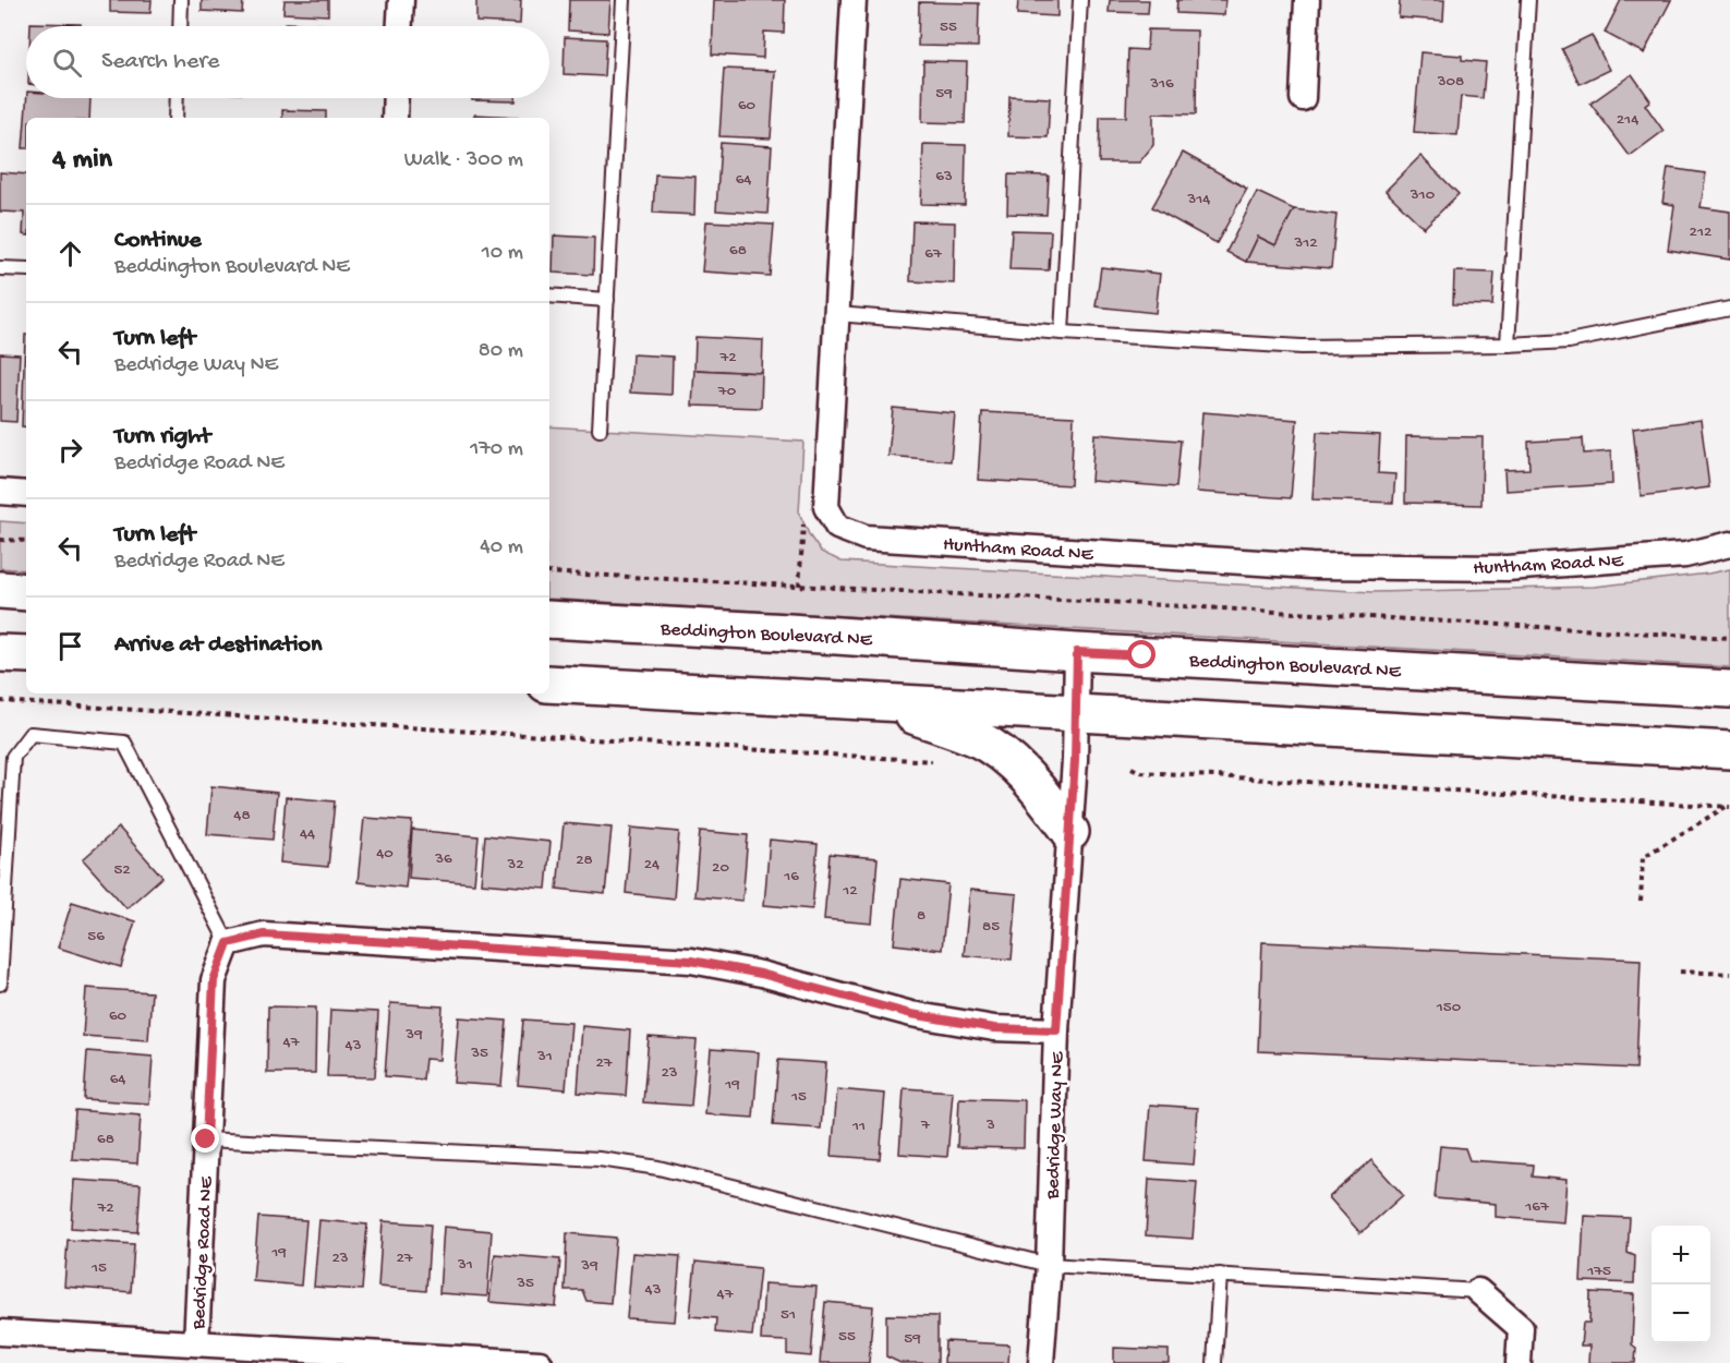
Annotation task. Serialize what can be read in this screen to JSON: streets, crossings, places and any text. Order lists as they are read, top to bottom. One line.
{"streets":{"main road":["Beddington Boulevard NE"],"street":["Huntham Road NE","Bedridge Way NE","Bedridge Road NE"]},"crossings":[["Beddington Boulevard NE","Bedridge Way NE"]],"house_numbers":["55","308","316","59","60","214","63","64","310","314","212","312","68","67","72","70","48","44","40","36","28","32","24","20","52","16","12","8","85","56","150","60","39","47","43","35","31","27","23","64","19","15","7","3","11","68","167","72","19","23","27","31","39","15","175","35","43","47","51","55","59"],"page":{"search":"Search here","heading":["4 min","Walk · 300 m"],"list":[["Continue","Beddington Boulevard NE","10 m"],["Turn left","Bedridge Way NE","80 m"],["Turn right","Bedridge Road NE","170 m"],["Turn left","Bedridge Road NE","40 m"],"Arrive at destination"],"map_buttons":["+","−"]}}
